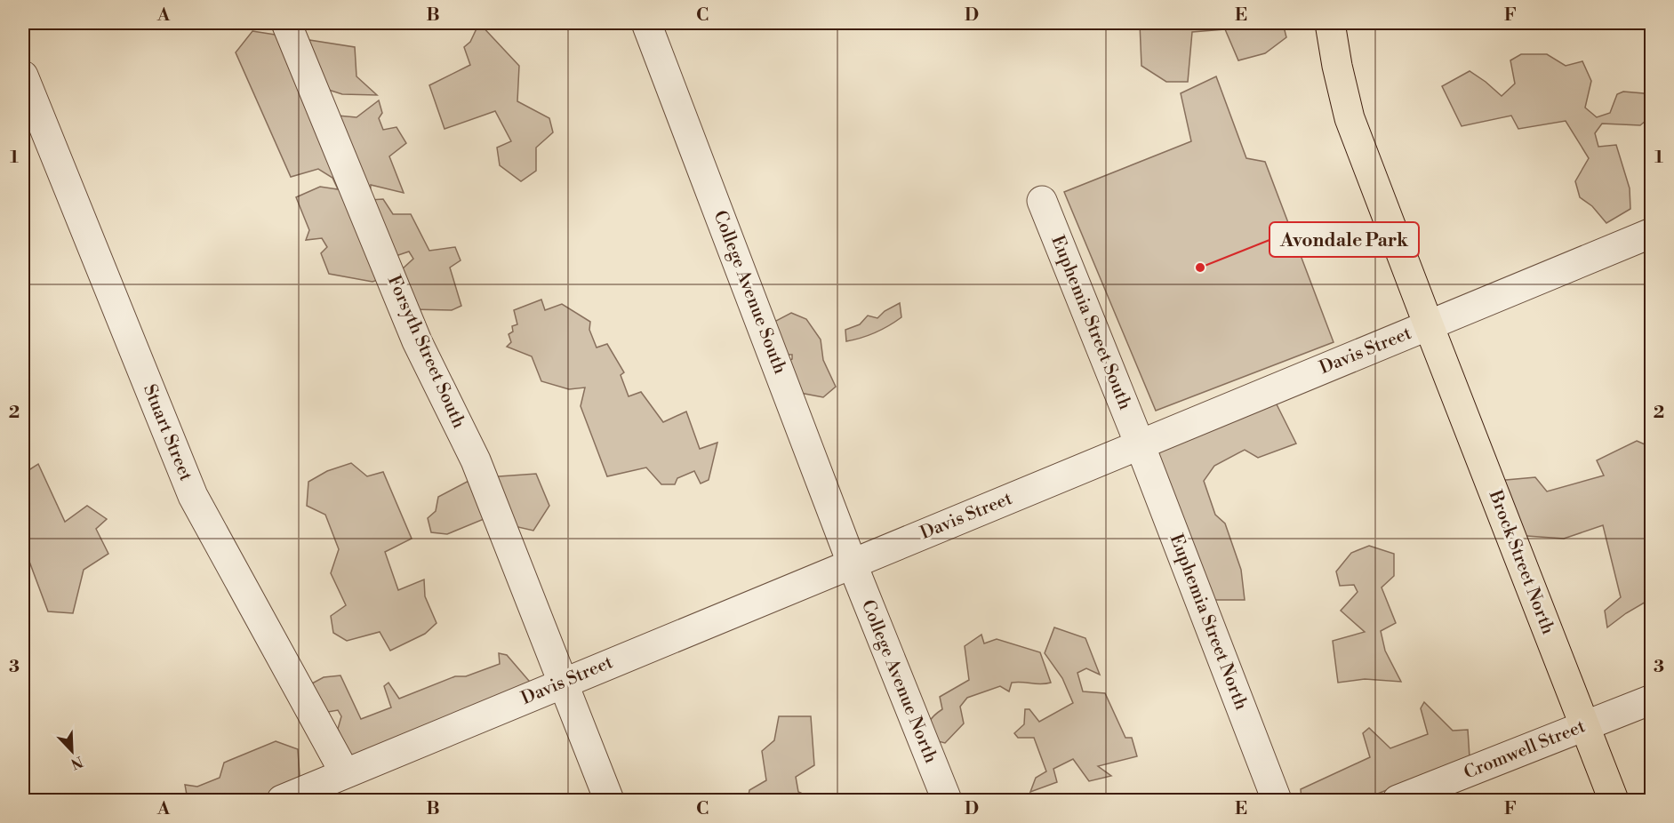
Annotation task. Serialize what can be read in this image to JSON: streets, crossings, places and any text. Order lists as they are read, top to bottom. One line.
{"streets":{"main road":["Brock Street North"],"street":["College Avenue South","Euphemia Street South","Davis Street","Forsyth Street South","Stuart Street","Euphemia Street North","College Avenue North","Cromwell Street"]},"crossings":[["College Avenue South","Davis Street"],["College Avenue South","College Avenue North"],["Euphemia Street South","Davis Street"],["Euphemia Street South","Euphemia Street North"],["Davis Street","Forsyth Street South"],["Davis Street","Stuart Street"],["Davis Street","Brock Street North"],["Davis Street","Euphemia Street North"],["Davis Street","College Avenue North"],["Brock Street North","Cromwell Street"]],"places":["Avondale Park"],"north":"bottom right","grid":{"columns":["A","B","C","D","E","F"],"rows":["1","2","3"]}}
